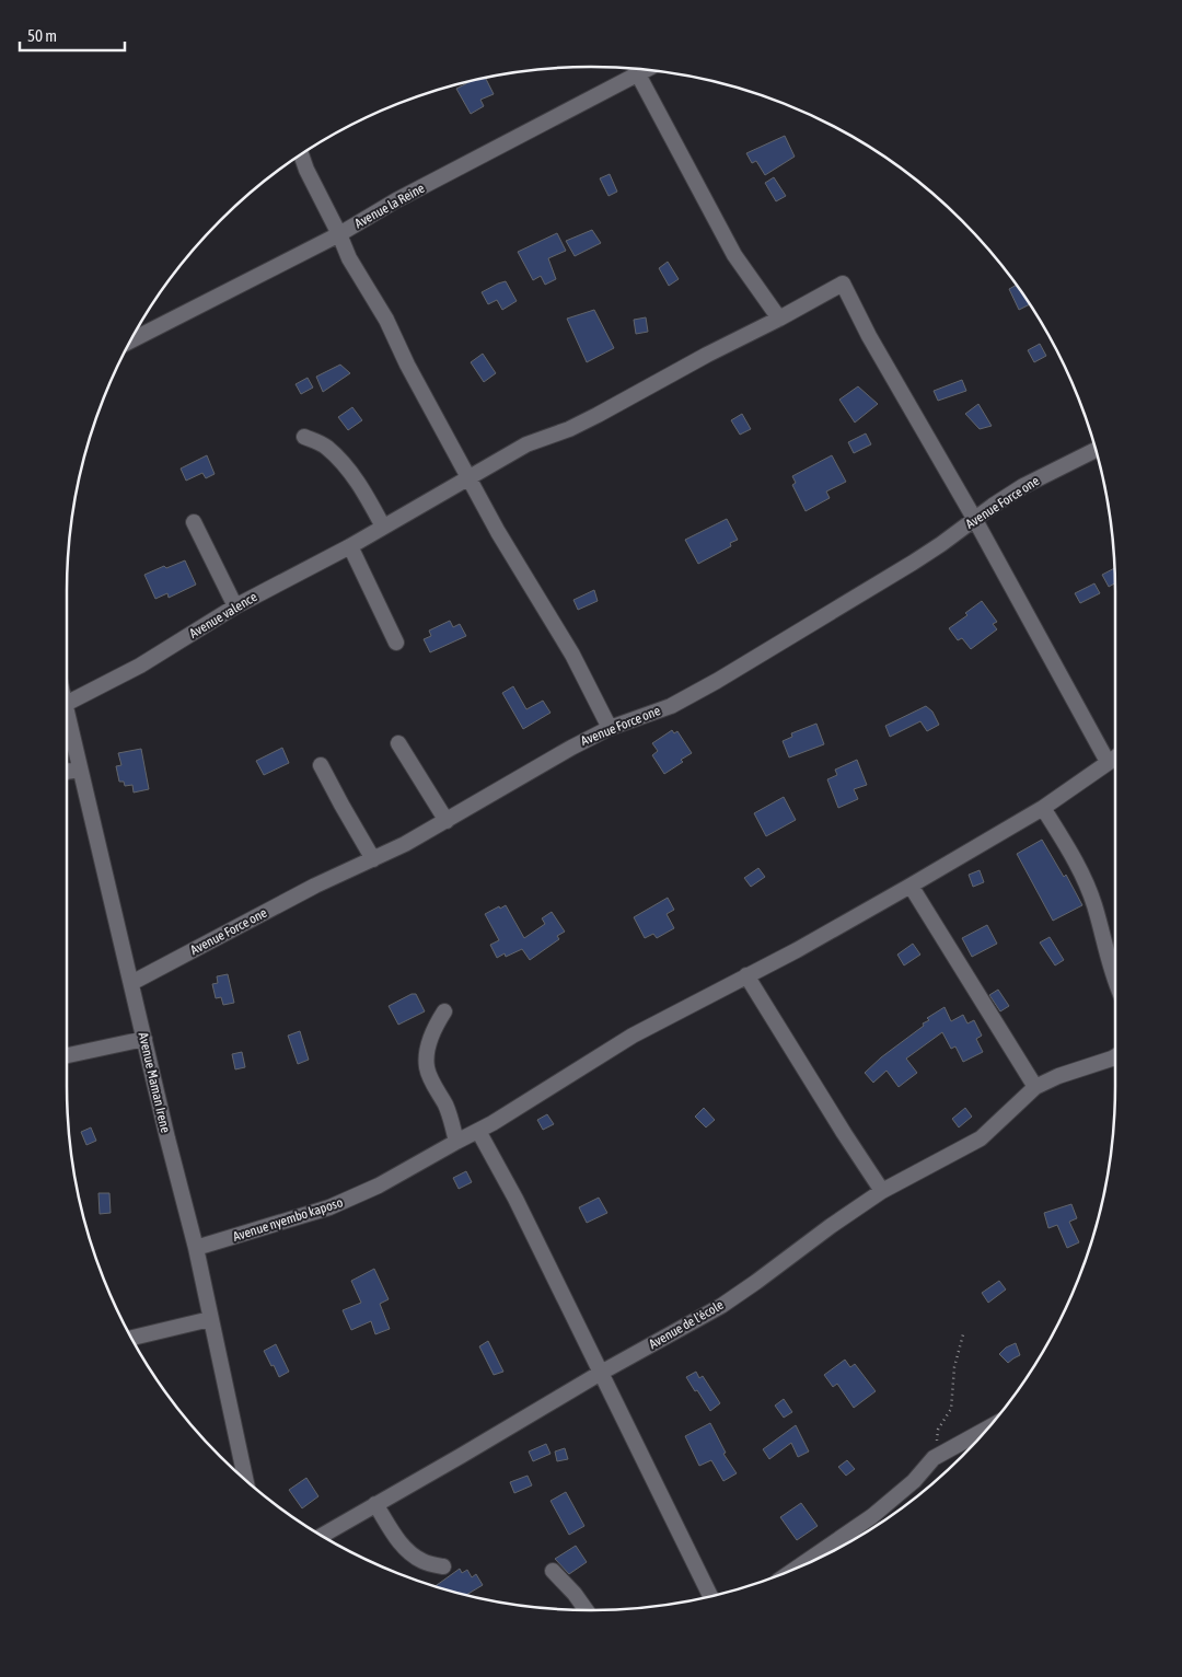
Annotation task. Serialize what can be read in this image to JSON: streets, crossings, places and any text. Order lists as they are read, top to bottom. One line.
{"streets":{"street":["Avenue la Reine","Avenue Force one","Avenue valence","Avenue Maman Irene","Avenue nyembo kaposo","Avenue de l'école"]},"crossings":[["Avenue Force one","Avenue valence"],["Avenue Force one","Avenue Maman Irene"],["Avenue Maman Irene","Avenue nyembo kaposo"]],"scale_bar":"50 m"}
